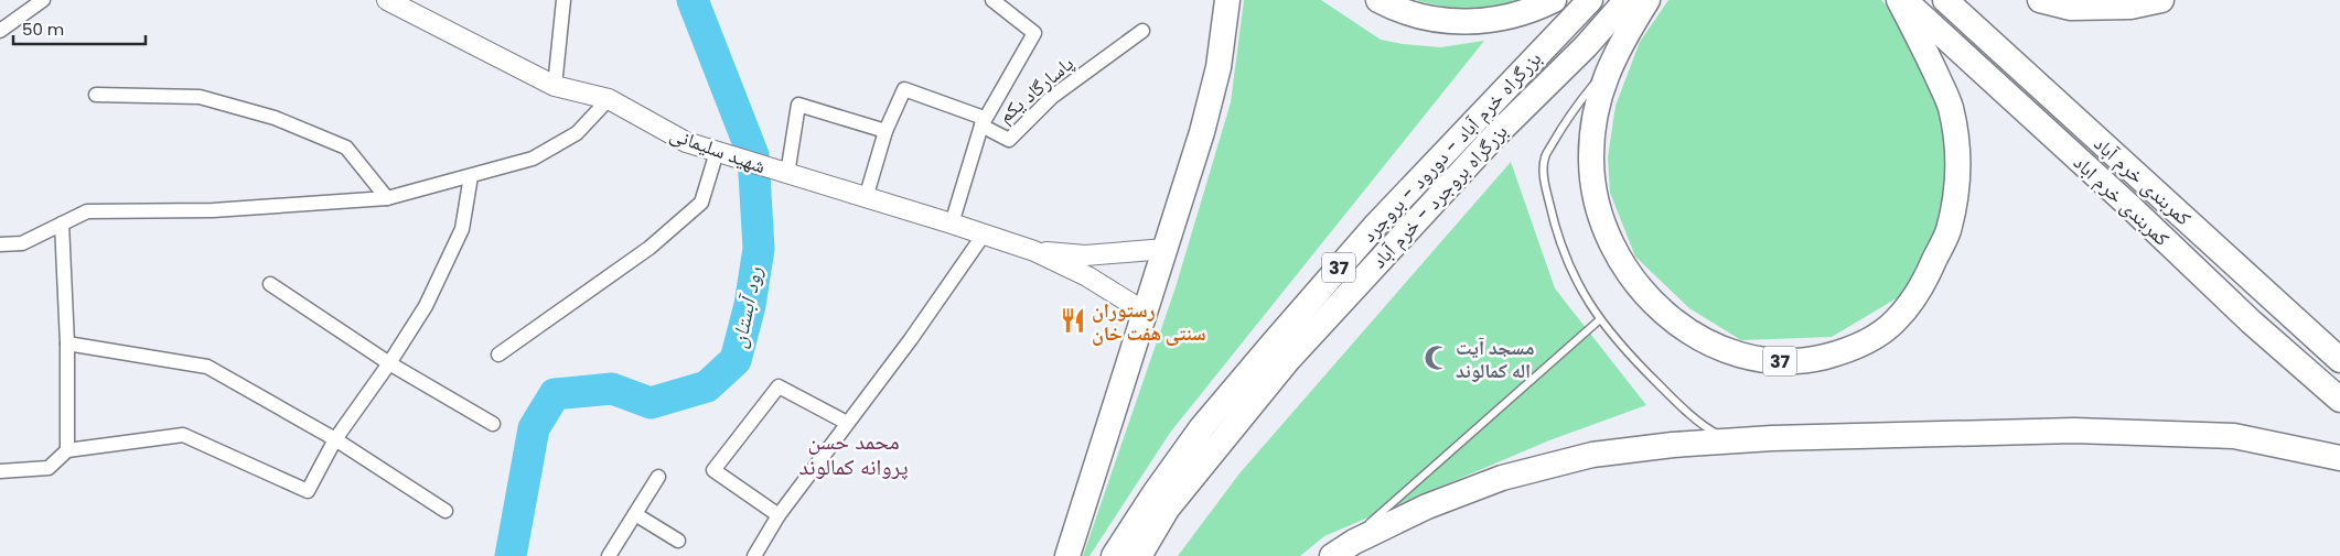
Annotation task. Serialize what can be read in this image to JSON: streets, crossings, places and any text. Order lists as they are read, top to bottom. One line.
{"streets":{"highway":["بزرگراه خرم آباد - دورود - بروجرد","کمربندی خرم آباد","بزرگراه بروجرد - خرم آباد","کمربندی خرم اباد","37"],"street":["پاسارگاد یکم","شهید سلیمانی"]},"crossings":[["پاسارگاد یکم","شهید سلیمانی"]],"districts":["محمد حسن پروانه کمالوند"],"water":["رود آبستان"],"places":{"restaurant":["رستوران سنتی هفت خان"],"mosque":["مسجد آیت اله کمالوند"]},"scale_bar":"50 m"}
